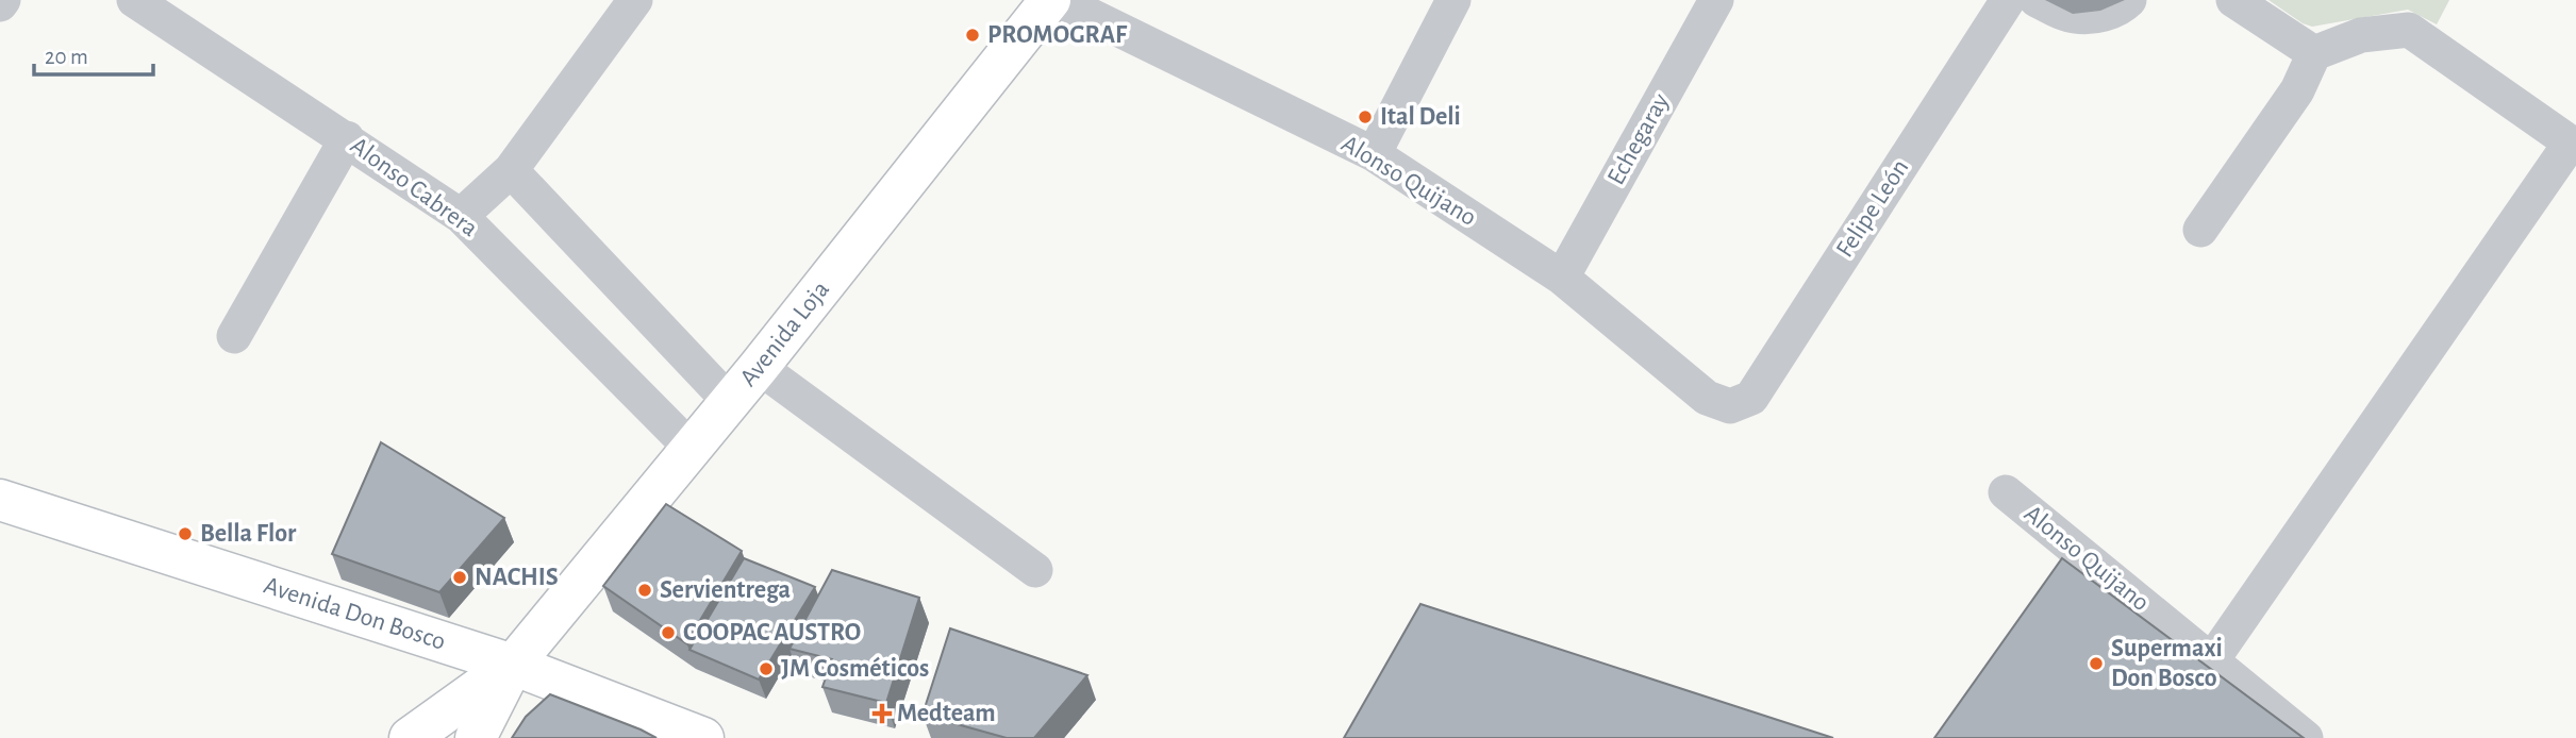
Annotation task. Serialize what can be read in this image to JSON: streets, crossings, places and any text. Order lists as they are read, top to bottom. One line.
{"streets":{"main road":["Avenida Loja","Avenida Don Bosco"],"street":["Echegaray","Alonso Quijano","Alonso Cabrera","Felipe León"]},"crossings":[["Echegaray","Alonso Quijano"],["Alonso Quijano","Felipe León"],["Alonso Cabrera","Avenida Loja"],["Avenida Loja","Avenida Don Bosco"]],"places":{"other":["PROMOGRAF","Ital Deli","Bella Flor","NACHIS","Servientrega","COOPAC AUSTRO","Supermaxi Don Bosco","JM Cosméticos"],"health":["Medteam"]},"scale_bar":"20 m"}
